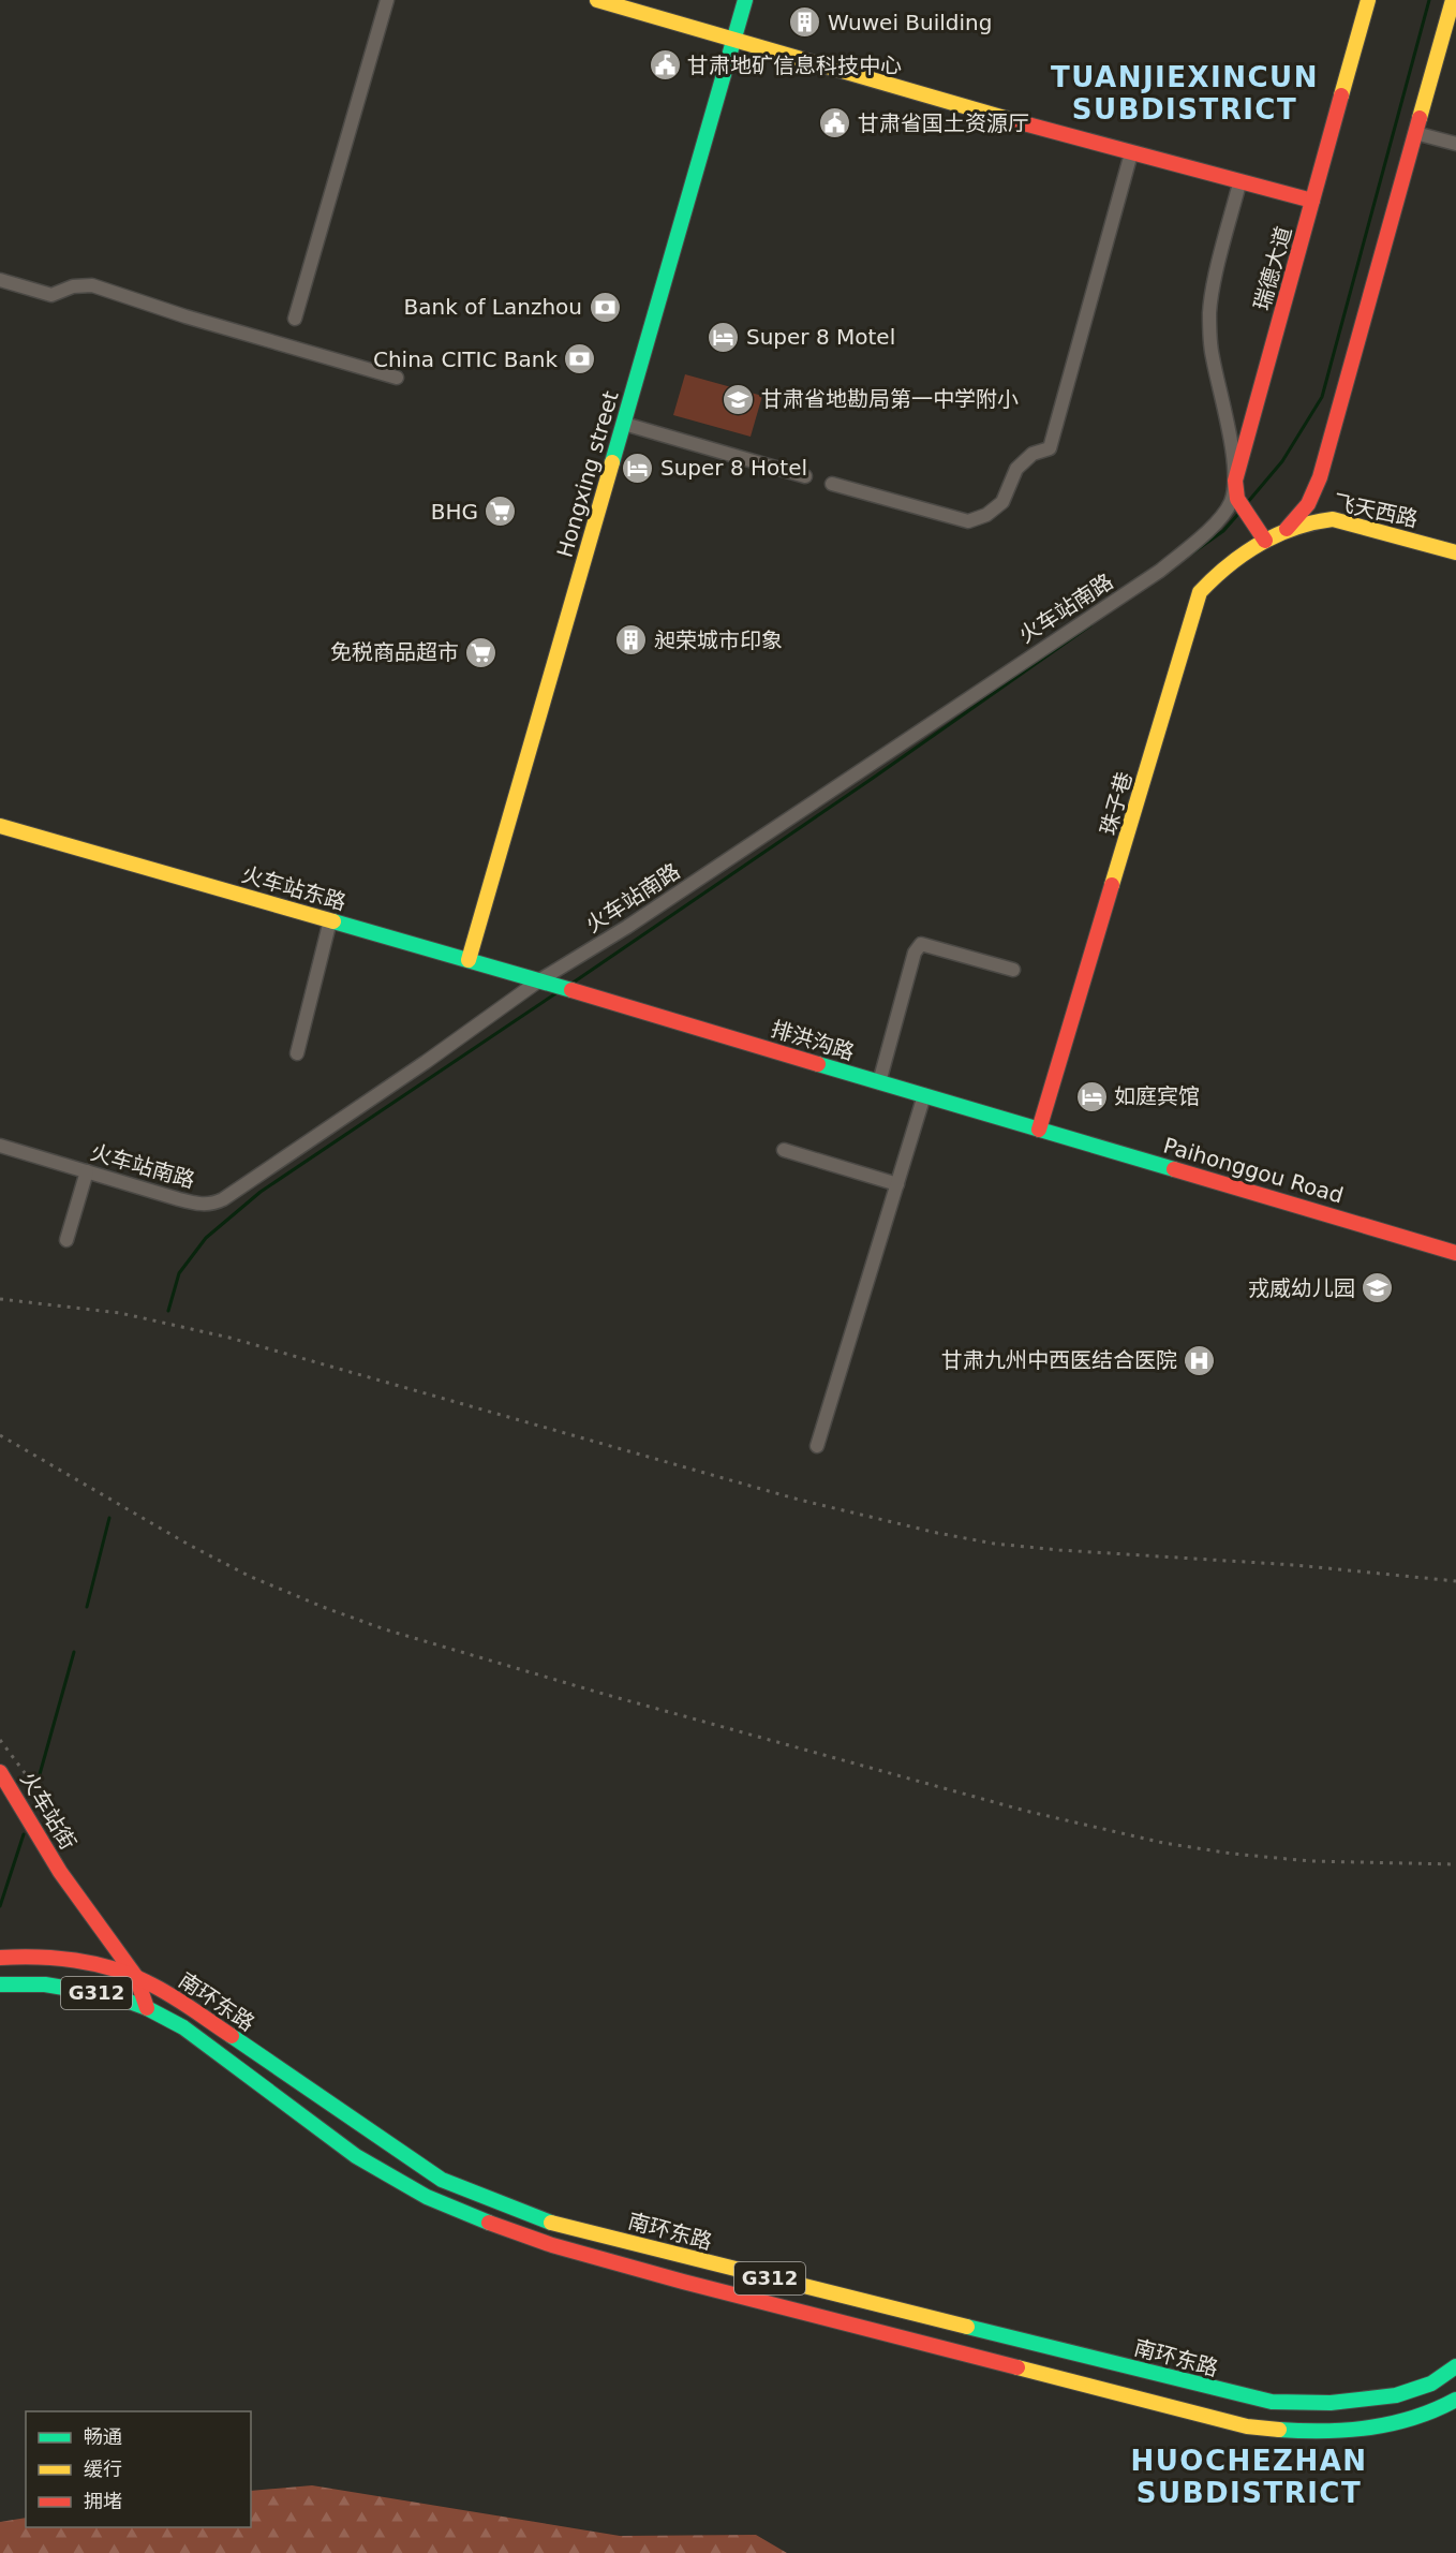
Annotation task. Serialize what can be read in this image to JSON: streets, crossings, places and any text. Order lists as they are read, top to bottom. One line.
{"streets":{"main road":["瑞德大道","Hongxing street","飞天西路","珠子巷","火车站东路","排洪沟路","Paihonggou Road","火车站街","G312","南环东路"],"street":["火车站南路"]},"crossings":[["瑞德大道","火车站南路"],["瑞德大道","珠子巷"],["Hongxing street","火车站东路"],["飞天西路","珠子巷"],["火车站南路","火车站东路"],["珠子巷","排洪沟路"],["珠子巷","Paihonggou Road"],["火车站东路","排洪沟路"],["排洪沟路","Paihonggou Road"],["火车站街","南环东路"]],"districts":["TUANJIEXINCUN SUBDISTRICT","HUOCHEZHAN SUBDISTRICT"],"places":{"building":["Wuwei Building","昶荣城市印象"],"public building":["甘肃地矿信息科技中心","甘肃省国土资源厅"],"bank":["Bank of Lanzhou","China CITIC Bank"],"hotel":["Super 8 Motel","Super 8 Hotel","如庭宾馆"],"school or university":["甘肃省地勘局第一中学附小","戎威幼儿园"],"supermarket":["BHG","免税商品超市"],"hospital":["甘肃九州中西医结合医院"]},"legend":["畅通","缓行","拥堵"]}
